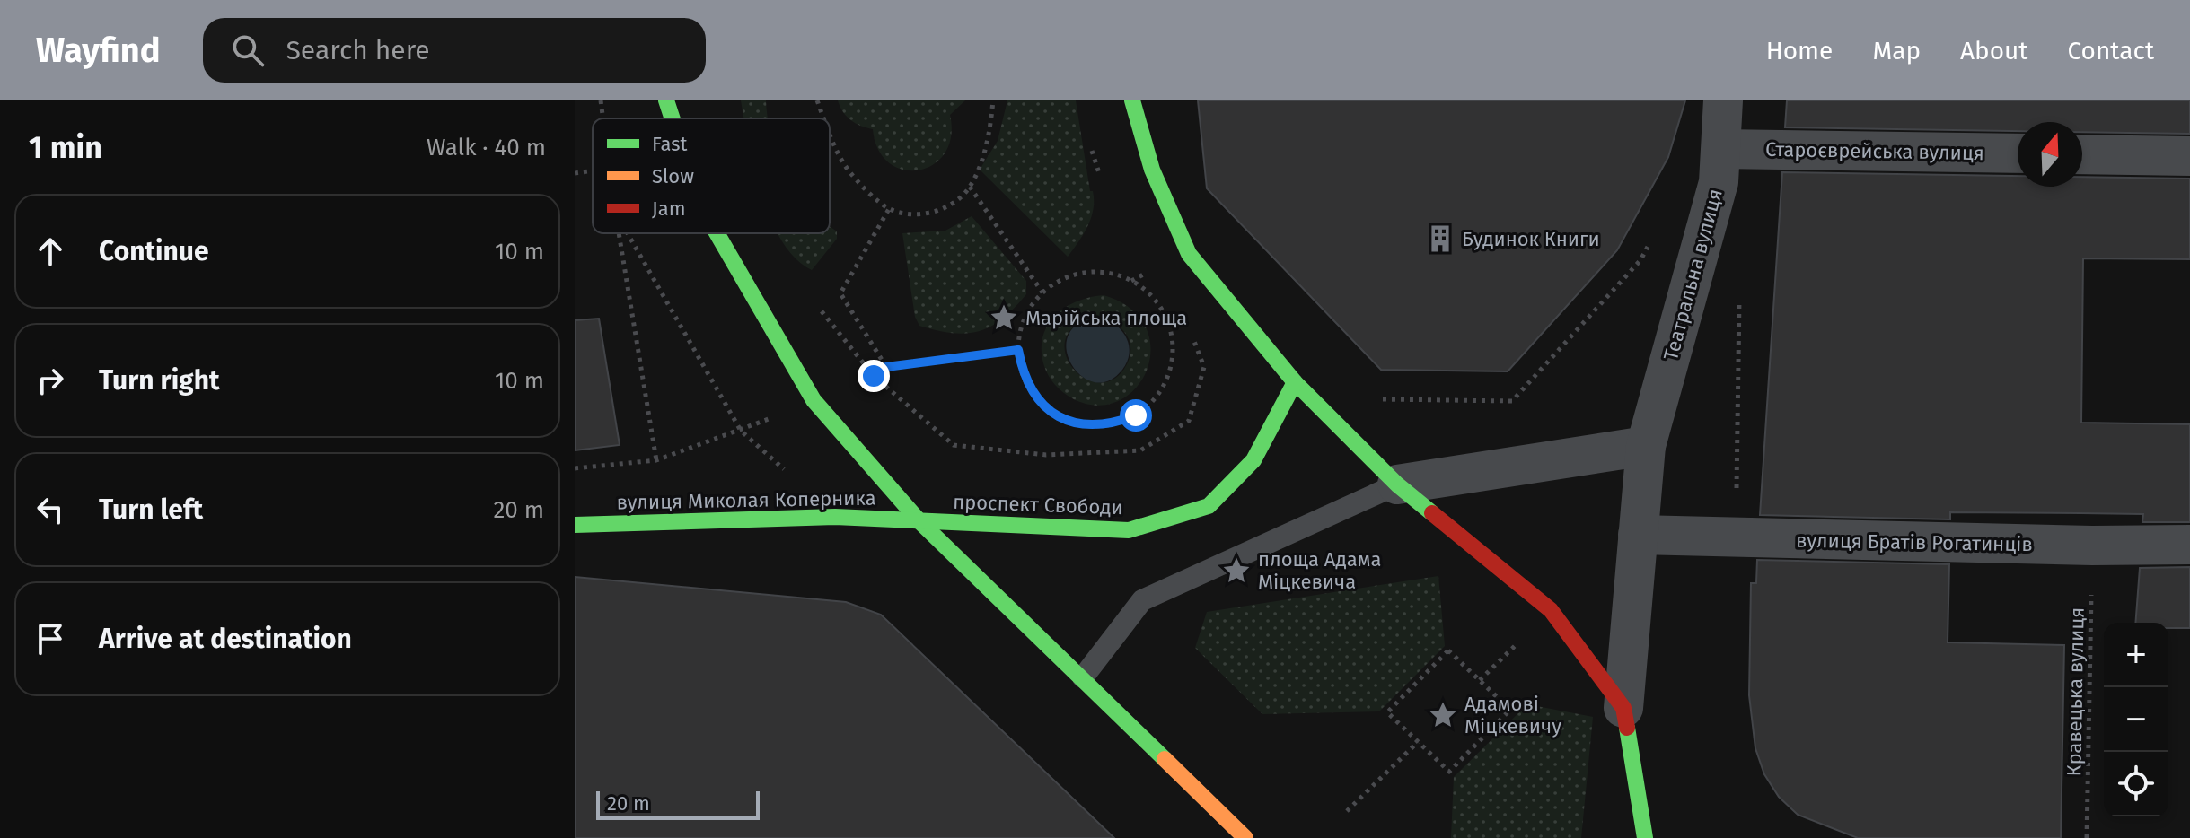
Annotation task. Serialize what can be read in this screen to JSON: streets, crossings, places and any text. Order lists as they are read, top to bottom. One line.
{"streets":{"main road":["вулиця Миколая Коперника","проспект Свободи"],"street":["Староєврейська вулиця","Театральна вулиця","вулиця Братів Рогатинців"],"path":["Кравецька вулиця"]},"crossings":[["Староєврейська вулиця","Театральна вулиця"],["Театральна вулиця","вулиця Братів Рогатинців"],["вулиця Миколая Коперника","проспект Свободи"],["вулиця Братів Рогатинців","Кравецька вулиця"]],"places":{"building":["Будинок Книги"],"place":["Марійська площа","площа Адама Міцкевича","Адамові Міцкевичу"]},"legend":["Fast","Slow","Jam"],"scale_bar":"20 m","north":"top","page":{"header":"Wayfind","search":"Search here","nav":["Home","Map","About","Contact"],"heading":["1 min","Walk · 40 m"],"list":[["Continue","10 m"],["Turn right","10 m"],["Turn left","20 m"],"Arrive at destination"],"map_buttons":["+","−"],"scale":"20 m"}}
